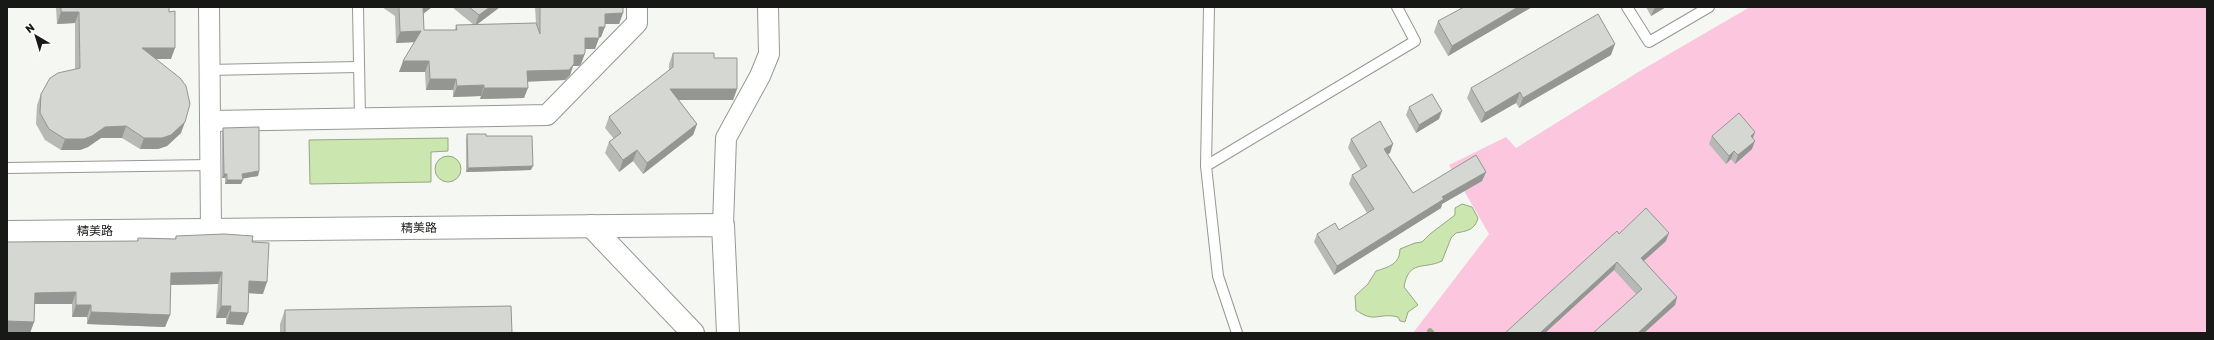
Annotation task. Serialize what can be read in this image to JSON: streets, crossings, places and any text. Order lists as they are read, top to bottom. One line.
{"streets":{"main road":["精美路"]},"north":"top left"}
